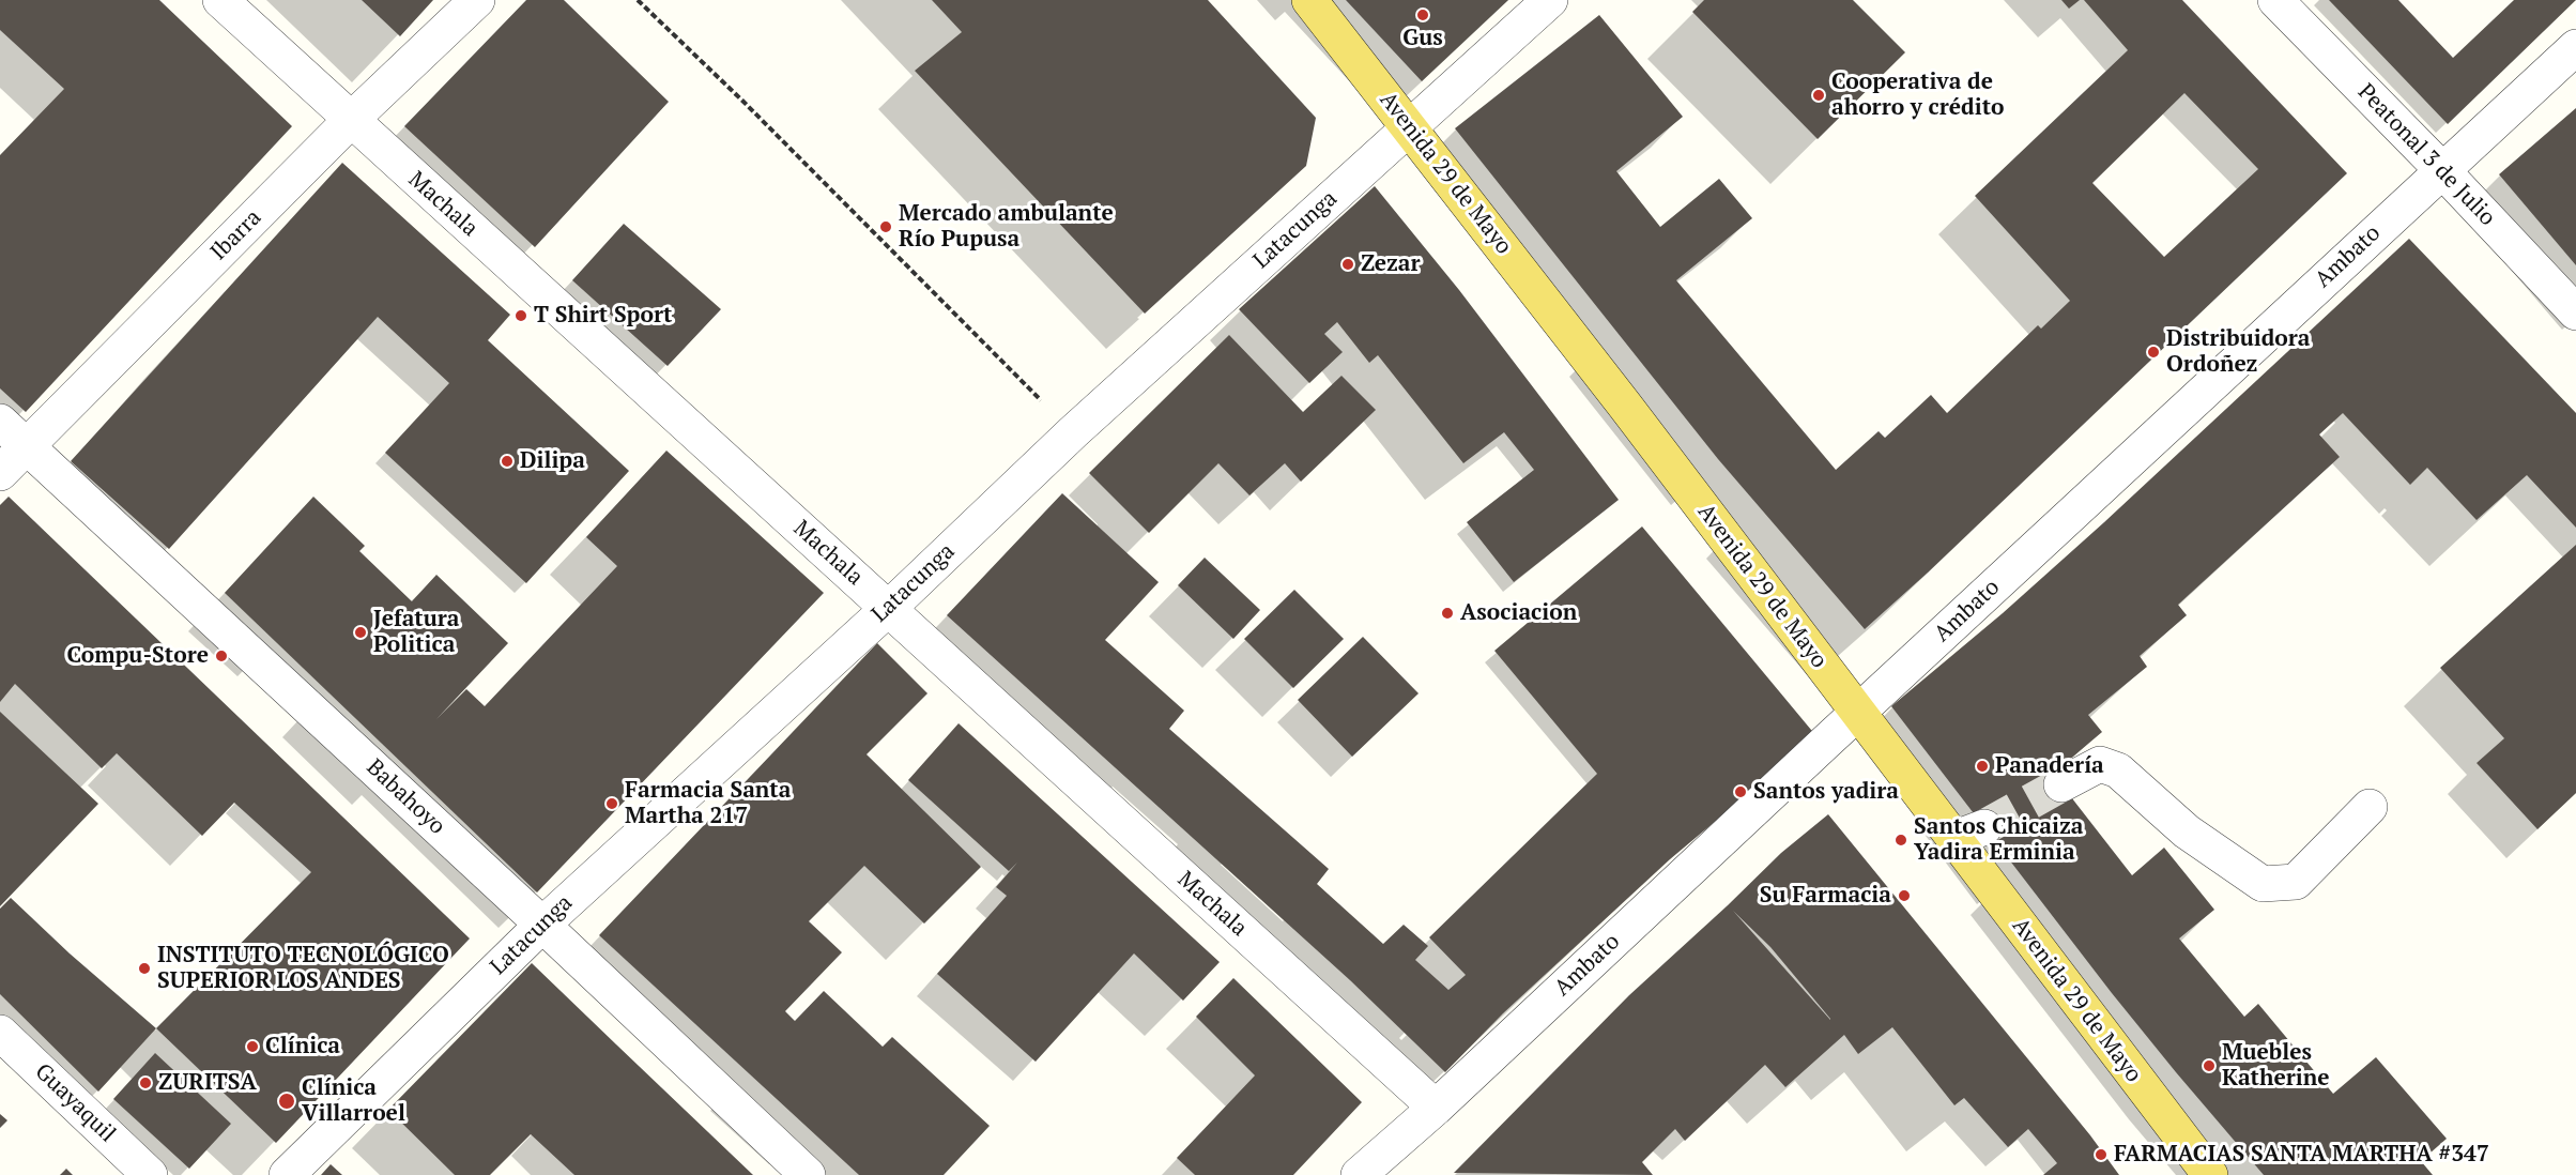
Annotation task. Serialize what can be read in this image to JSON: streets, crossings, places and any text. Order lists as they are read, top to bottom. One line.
{"streets":{"main road":["Avenida 29 de Mayo"],"street":["Peatonal 3 de Julio","Machala","Latacunga","Ibarra","Ambato","Babahoyo","Guayaquil"]},"crossings":[["Peatonal 3 de Julio","Ambato"],["Avenida 29 de Mayo","Latacunga"],["Avenida 29 de Mayo","Ambato"],["Machala","Latacunga"],["Machala","Ibarra"],["Machala","Ambato"],["Latacunga","Babahoyo"],["Ibarra","Babahoyo"]],"places":["Gus","Cooperativa de ahorro y crédito","Mercado ambulante Río Pupusa","Zezar","T Shirt Sport","Distribuidora Ordoñez","Dilipa","Asociacion","Jefatura Politica","Compu-Store","Panadería","Santos yadira","Farmacia Santa Martha 217","Santos Chicaiza Yadira Erminia","Su Farmacia","INSTITUTO TECNOLÓGICO SUPERIOR LOS ANDES","Clínica","Muebles Katherine","ZURITSA","Clínica Villarroel","FARMACIAS SANTA MARTHA #347"]}
